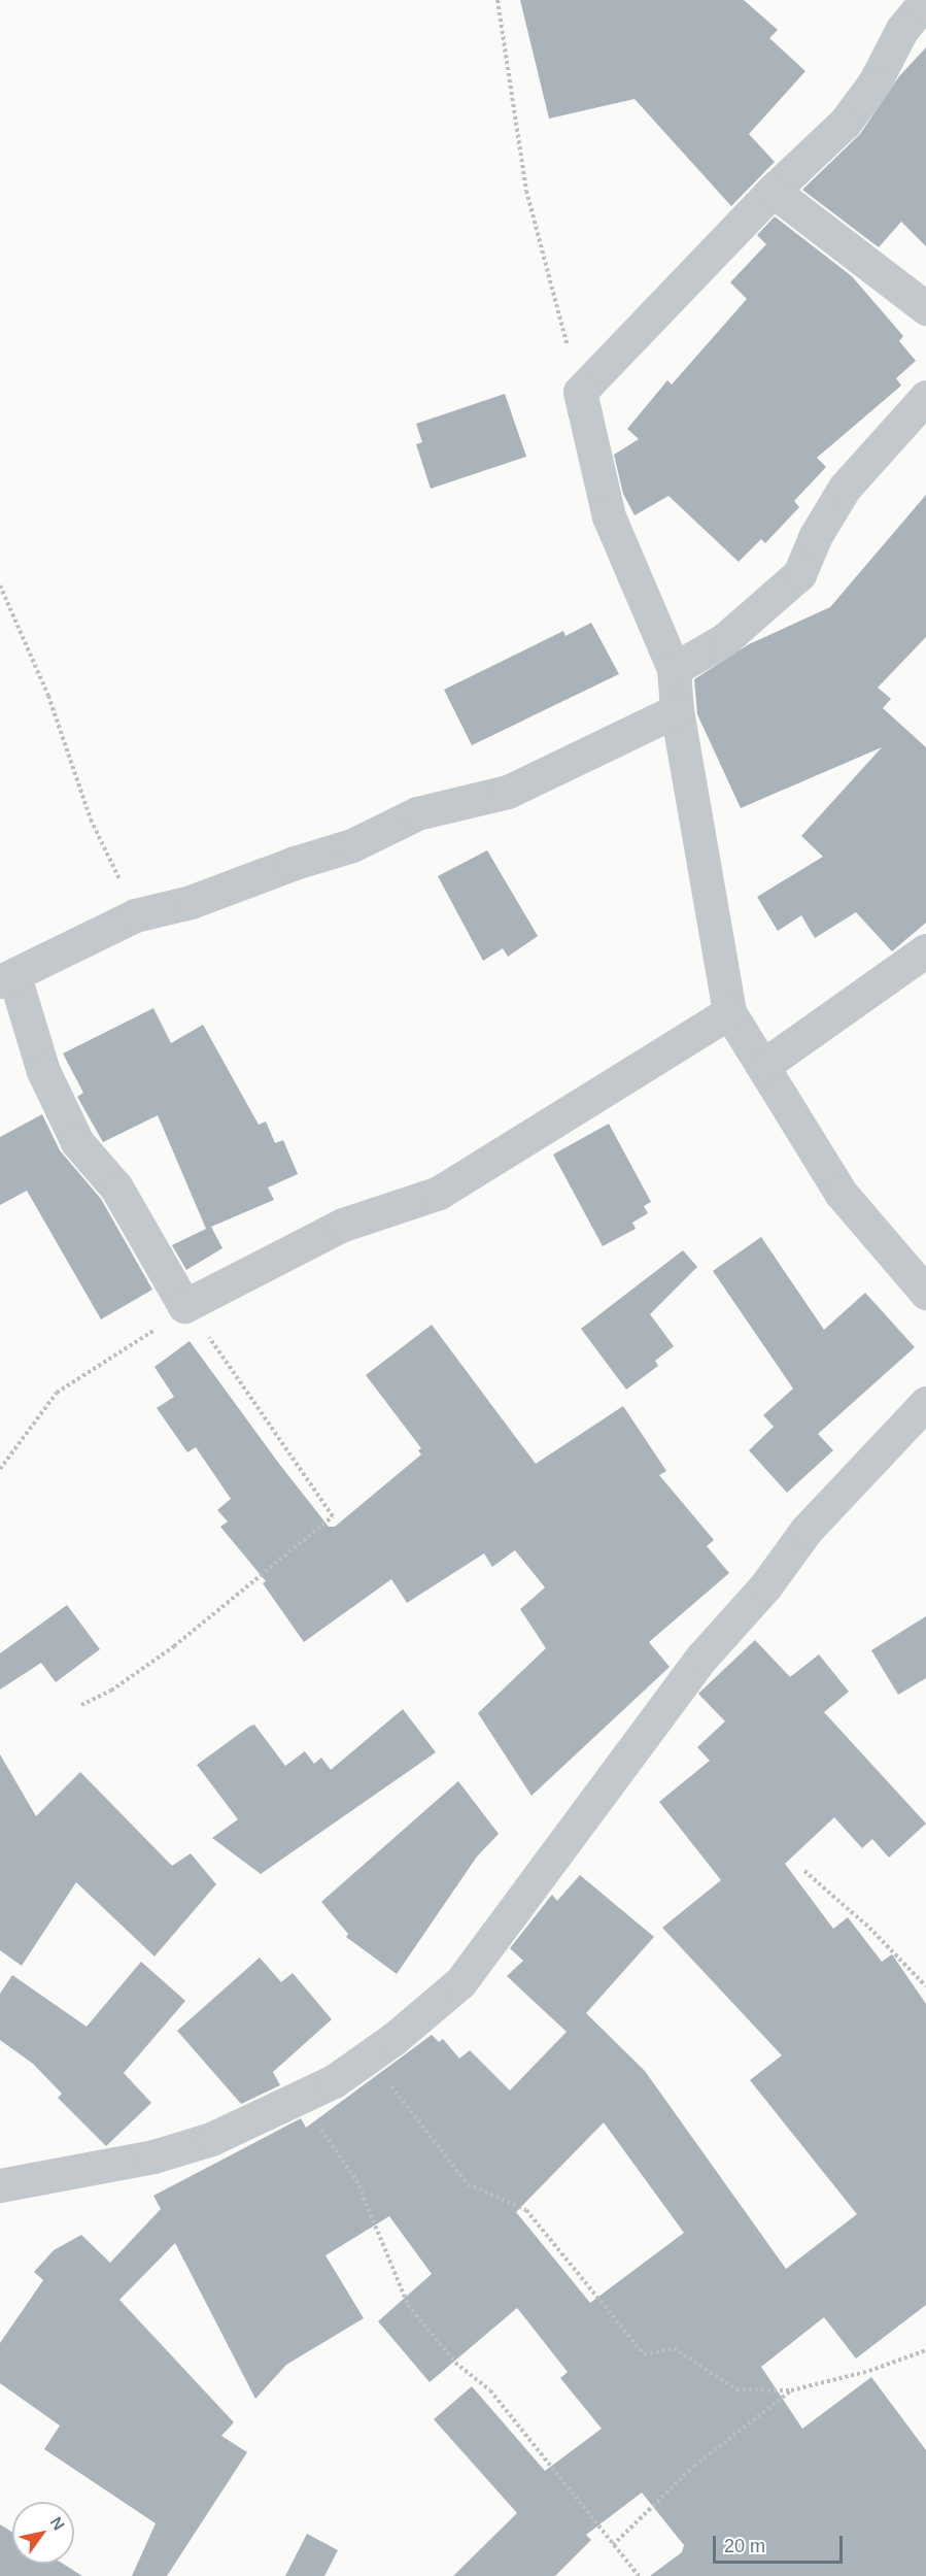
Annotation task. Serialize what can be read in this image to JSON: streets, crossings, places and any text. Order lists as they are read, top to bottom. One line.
{"scale_bar":"20 m","north":"top right"}
